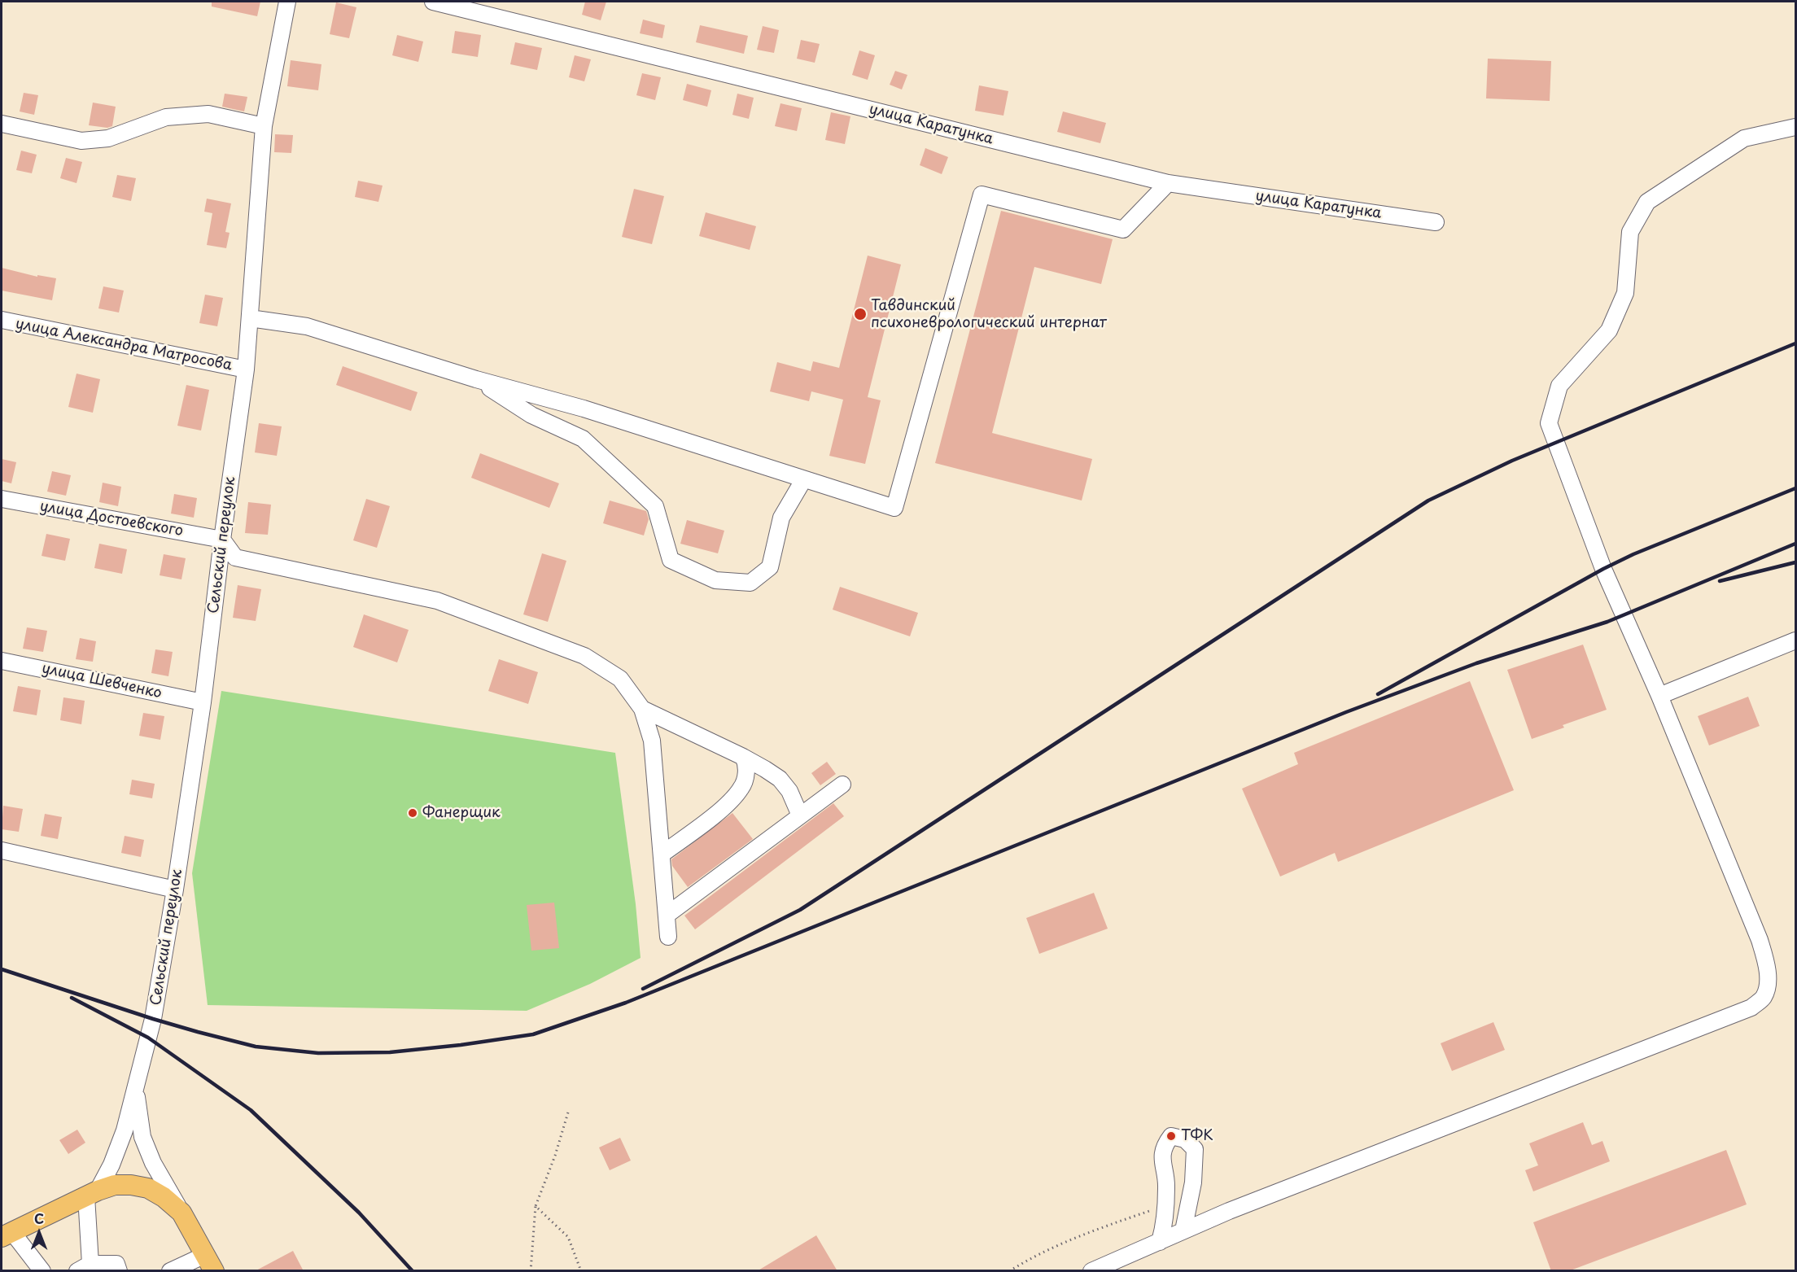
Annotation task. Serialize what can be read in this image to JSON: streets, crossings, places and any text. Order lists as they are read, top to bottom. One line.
{"streets":{"street":["улица Каратунка","улица Александра Матросова","улица Достоевского","Сельский переулок","улица Шевченко"]},"crossings":[["улица Александра Матросова","Сельский переулок"],["улица Достоевского","Сельский переулок"],["Сельский переулок","улица Шевченко"]],"places":["Тавдинский психоневрологический интернат","Фанерщик","ТФК"],"north":"top"}
